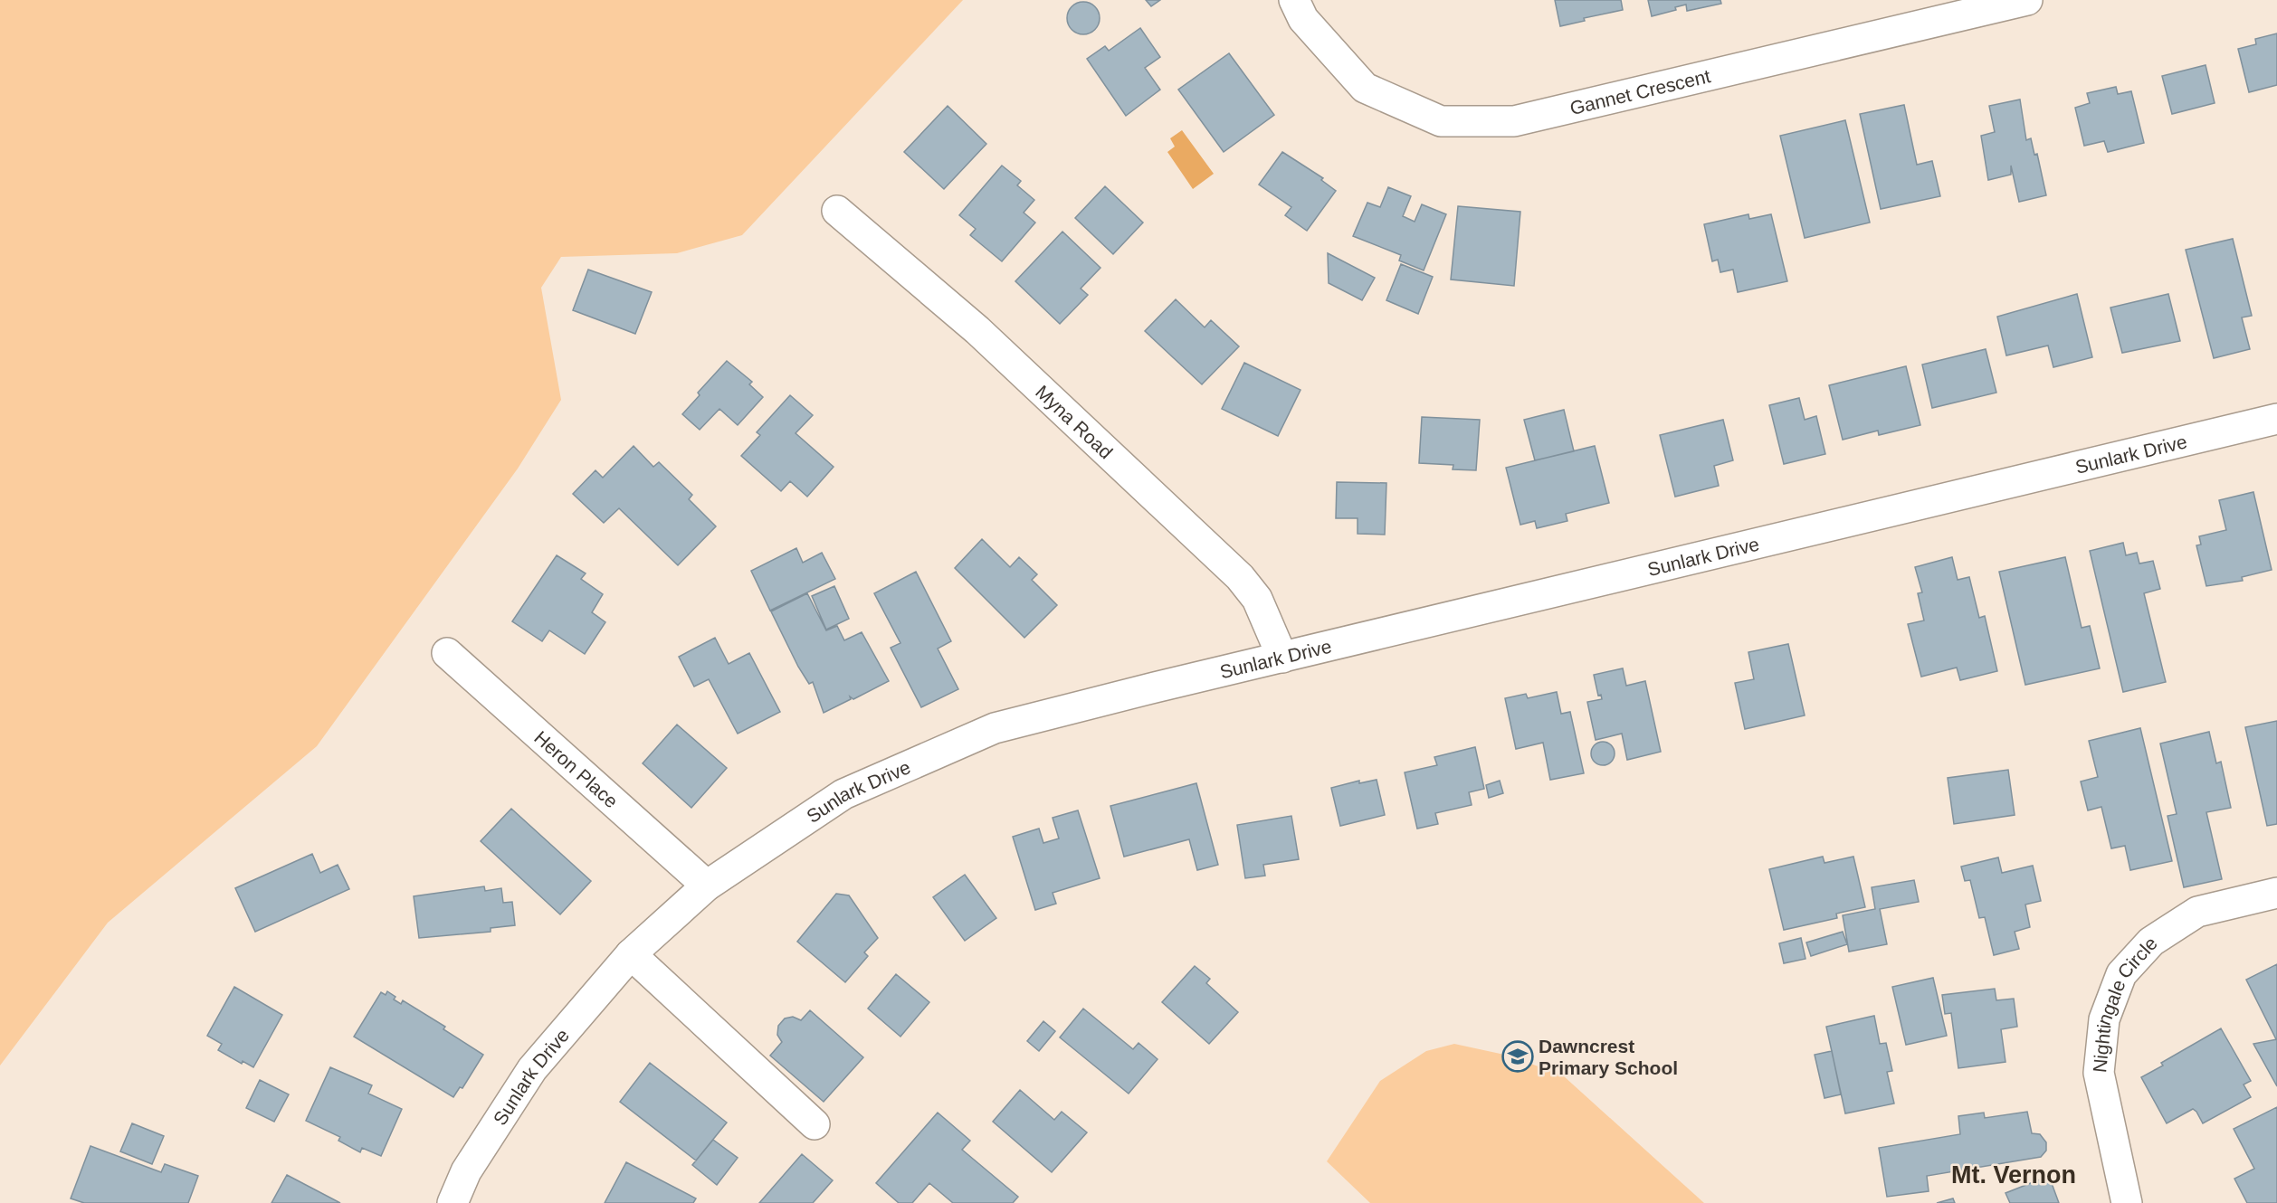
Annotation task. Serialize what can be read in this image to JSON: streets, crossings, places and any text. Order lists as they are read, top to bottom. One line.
{"streets":{"street":["Gannet Crescent","Myna Road","Sunlark Drive","Heron Place","Nightingale Circle"]},"crossings":[["Myna Road","Sunlark Drive"],["Sunlark Drive","Heron Place"]],"districts":["Mt. Vernon"],"places":{"school or university":["Dawncrest Primary School"]}}
